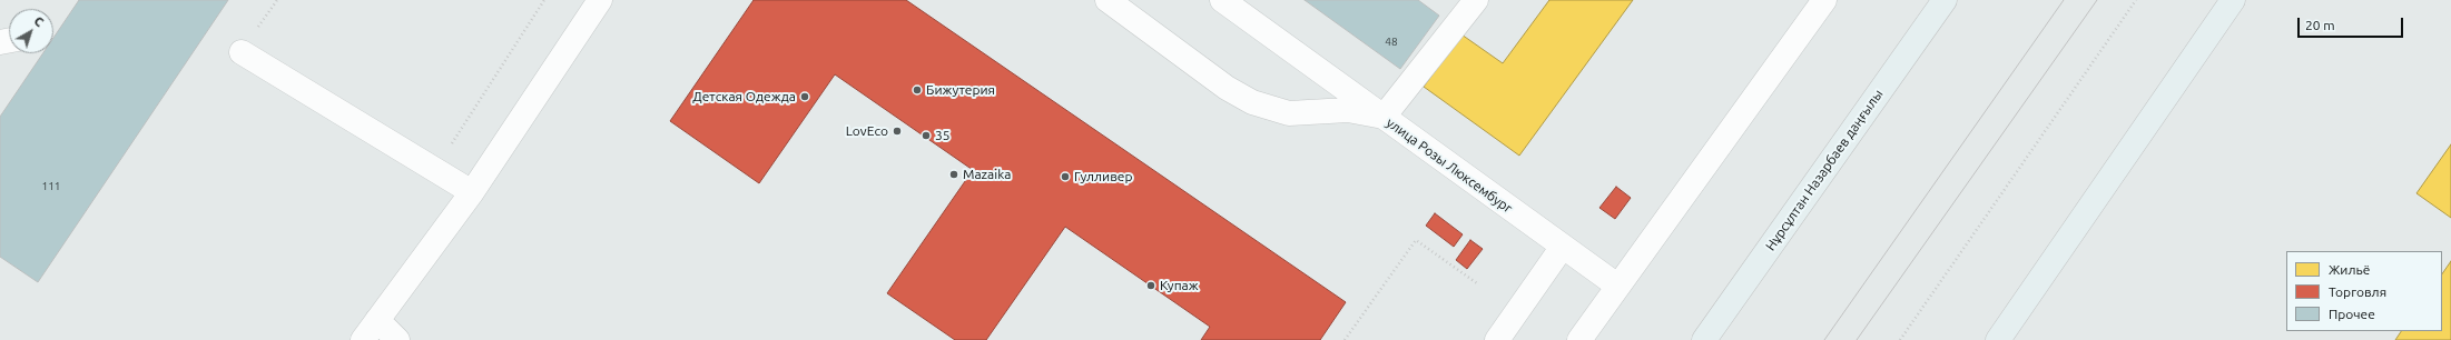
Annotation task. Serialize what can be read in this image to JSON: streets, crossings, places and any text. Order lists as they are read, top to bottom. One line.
{"streets":{"main road":["Нұрсұлтан Назарбаев даңғылы"],"street":["улица Розы Люксембург"]},"places":["Бижутерия","Детская Одежда","LovEco","35","Mazaika","Гулливер","Купаж"],"house_numbers":["48","111"],"legend":["Жильё","Торговля","Прочее"],"scale_bar":"20 m","north":"top right"}
